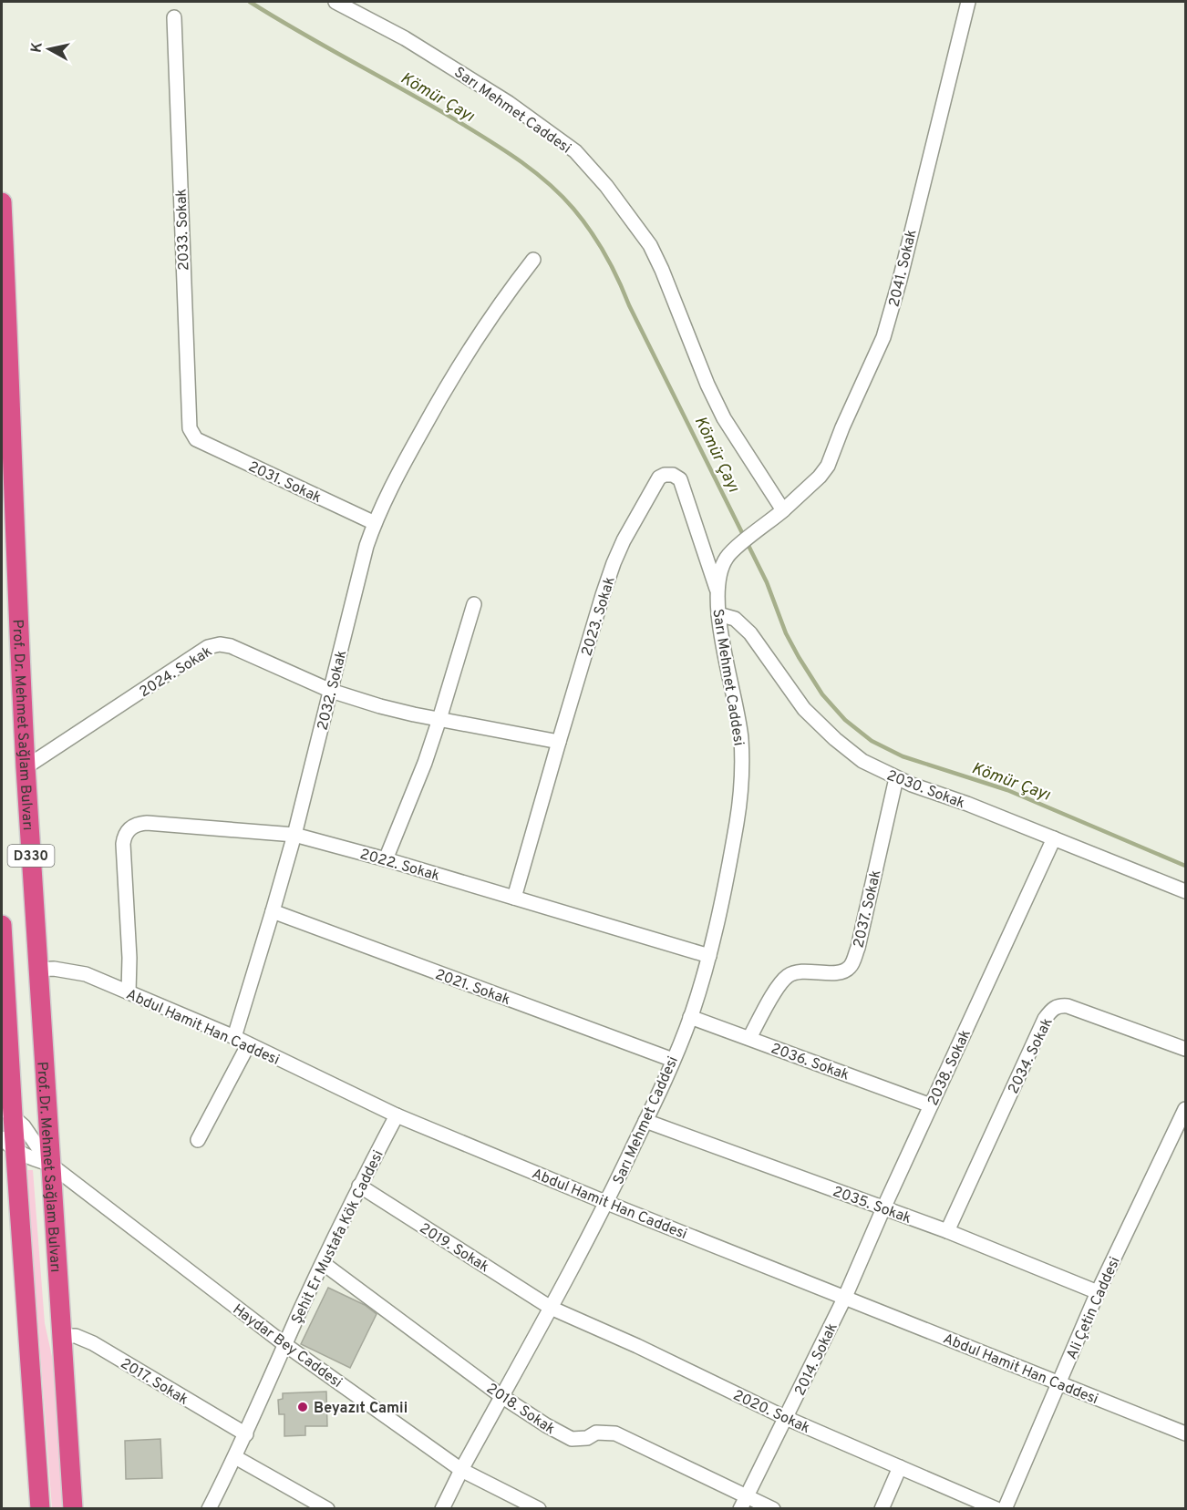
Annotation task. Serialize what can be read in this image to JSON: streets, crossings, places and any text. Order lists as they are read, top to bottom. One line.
{"streets":{"highway":["Prof. Dr. Mehmet Sağlam Bulvarı","D330"],"street":["Sarı Mehmet Caddesi","2033. Sokak","2041. Sokak","2031. Sokak","2023. Sokak","2024. Sokak","2032. Sokak","2030. Sokak","2022. Sokak","2037. Sokak","2021. Sokak","Abdul Hamit Han Caddesi","2034. Sokak","2036. Sokak","2038. Sokak","2035. Sokak","Şehit Er Mustafa Kök Caddesi","2019. Sokak","Ali Çetin Caddesi","Haydar Bey Caddesi","2014. Sokak","2017. Sokak","2018. Sokak","2020. Sokak"]},"crossings":[["Sarı Mehmet Caddesi","2041. Sokak"],["Sarı Mehmet Caddesi","2023. Sokak"],["Sarı Mehmet Caddesi","2030. Sokak"],["Sarı Mehmet Caddesi","2022. Sokak"],["Sarı Mehmet Caddesi","2021. Sokak"],["Sarı Mehmet Caddesi","Abdul Hamit Han Caddesi"],["Sarı Mehmet Caddesi","2036. Sokak"],["Sarı Mehmet Caddesi","2035. Sokak"],["Sarı Mehmet Caddesi","2019. Sokak"],["Sarı Mehmet Caddesi","Haydar Bey Caddesi"],["Sarı Mehmet Caddesi","2018. Sokak"],["Sarı Mehmet Caddesi","2020. Sokak"],["2033. Sokak","2031. Sokak"],["2031. Sokak","2032. Sokak"],["2023. Sokak","2024. Sokak"],["2023. Sokak","2022. Sokak"],["2024. Sokak","2032. Sokak"],["2024. Sokak","Prof. Dr. Mehmet Sağlam Bulvarı"],["2032. Sokak","2022. Sokak"],["Prof. Dr. Mehmet Sağlam Bulvarı","Abdul Hamit Han Caddesi"],["Prof. Dr. Mehmet Sağlam Bulvarı","Haydar Bey Caddesi"],["Prof. Dr. Mehmet Sağlam Bulvarı","2017. Sokak"],["2030. Sokak","2037. Sokak"],["2030. Sokak","2038. Sokak"],["2037. Sokak","2036. Sokak"],["Abdul Hamit Han Caddesi","2038. Sokak"],["Abdul Hamit Han Caddesi","Şehit Er Mustafa Kök Caddesi"],["Abdul Hamit Han Caddesi","Ali Çetin Caddesi"],["Abdul Hamit Han Caddesi","2014. Sokak"],["2034. Sokak","2035. Sokak"],["2036. Sokak","2038. Sokak"],["2038. Sokak","2035. Sokak"],["2038. Sokak","2014. Sokak"],["2035. Sokak","Ali Çetin Caddesi"],["Şehit Er Mustafa Kök Caddesi","2019. Sokak"],["Şehit Er Mustafa Kök Caddesi","Haydar Bey Caddesi"],["Şehit Er Mustafa Kök Caddesi","2017. Sokak"],["Şehit Er Mustafa Kök Caddesi","2018. Sokak"],["2019. Sokak","2020. Sokak"],["2014. Sokak","2018. Sokak"],["2014. Sokak","2020. Sokak"]],"water":["Kömür Çayı"],"places":["Beyazıt Camii"],"north":"left"}
